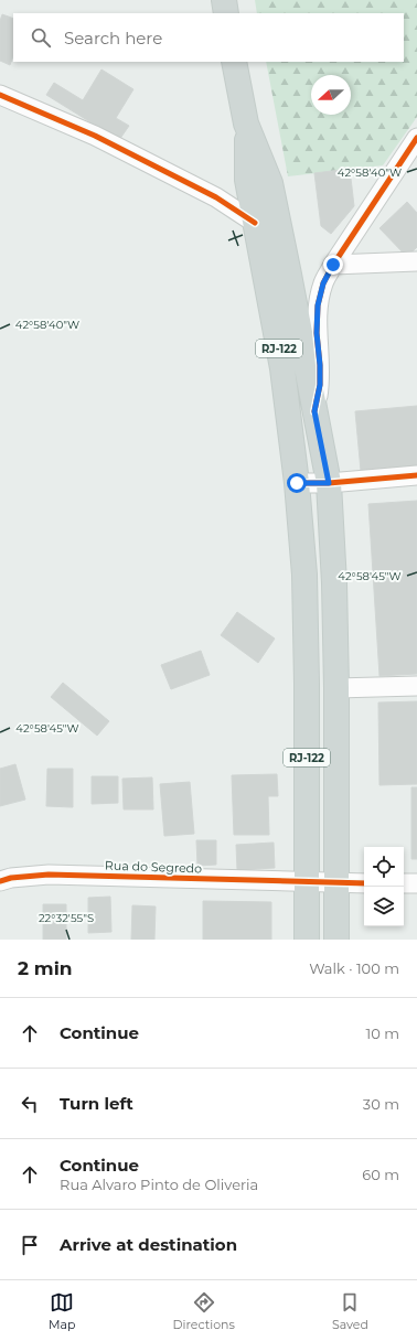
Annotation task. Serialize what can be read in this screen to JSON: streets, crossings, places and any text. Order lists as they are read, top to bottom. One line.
{"streets":{"main road":["RJ-122"],"street":["Rua do Segredo"]},"crossings":[["RJ-122","Rua do Segredo"]],"north":"left","page":{"search":"Search here","heading":["2 min","Walk · 100 m"],"list":[["Continue","10 m"],["Turn left","30 m"],["Continue","Rua Alvaro Pinto de Oliveria","60 m"],"Arrive at destination"],"nav":["Map","Directions","Saved"]},"coordinates":["42°58'40\"W","42°58'45\"W","22°32'55\"S"]}
